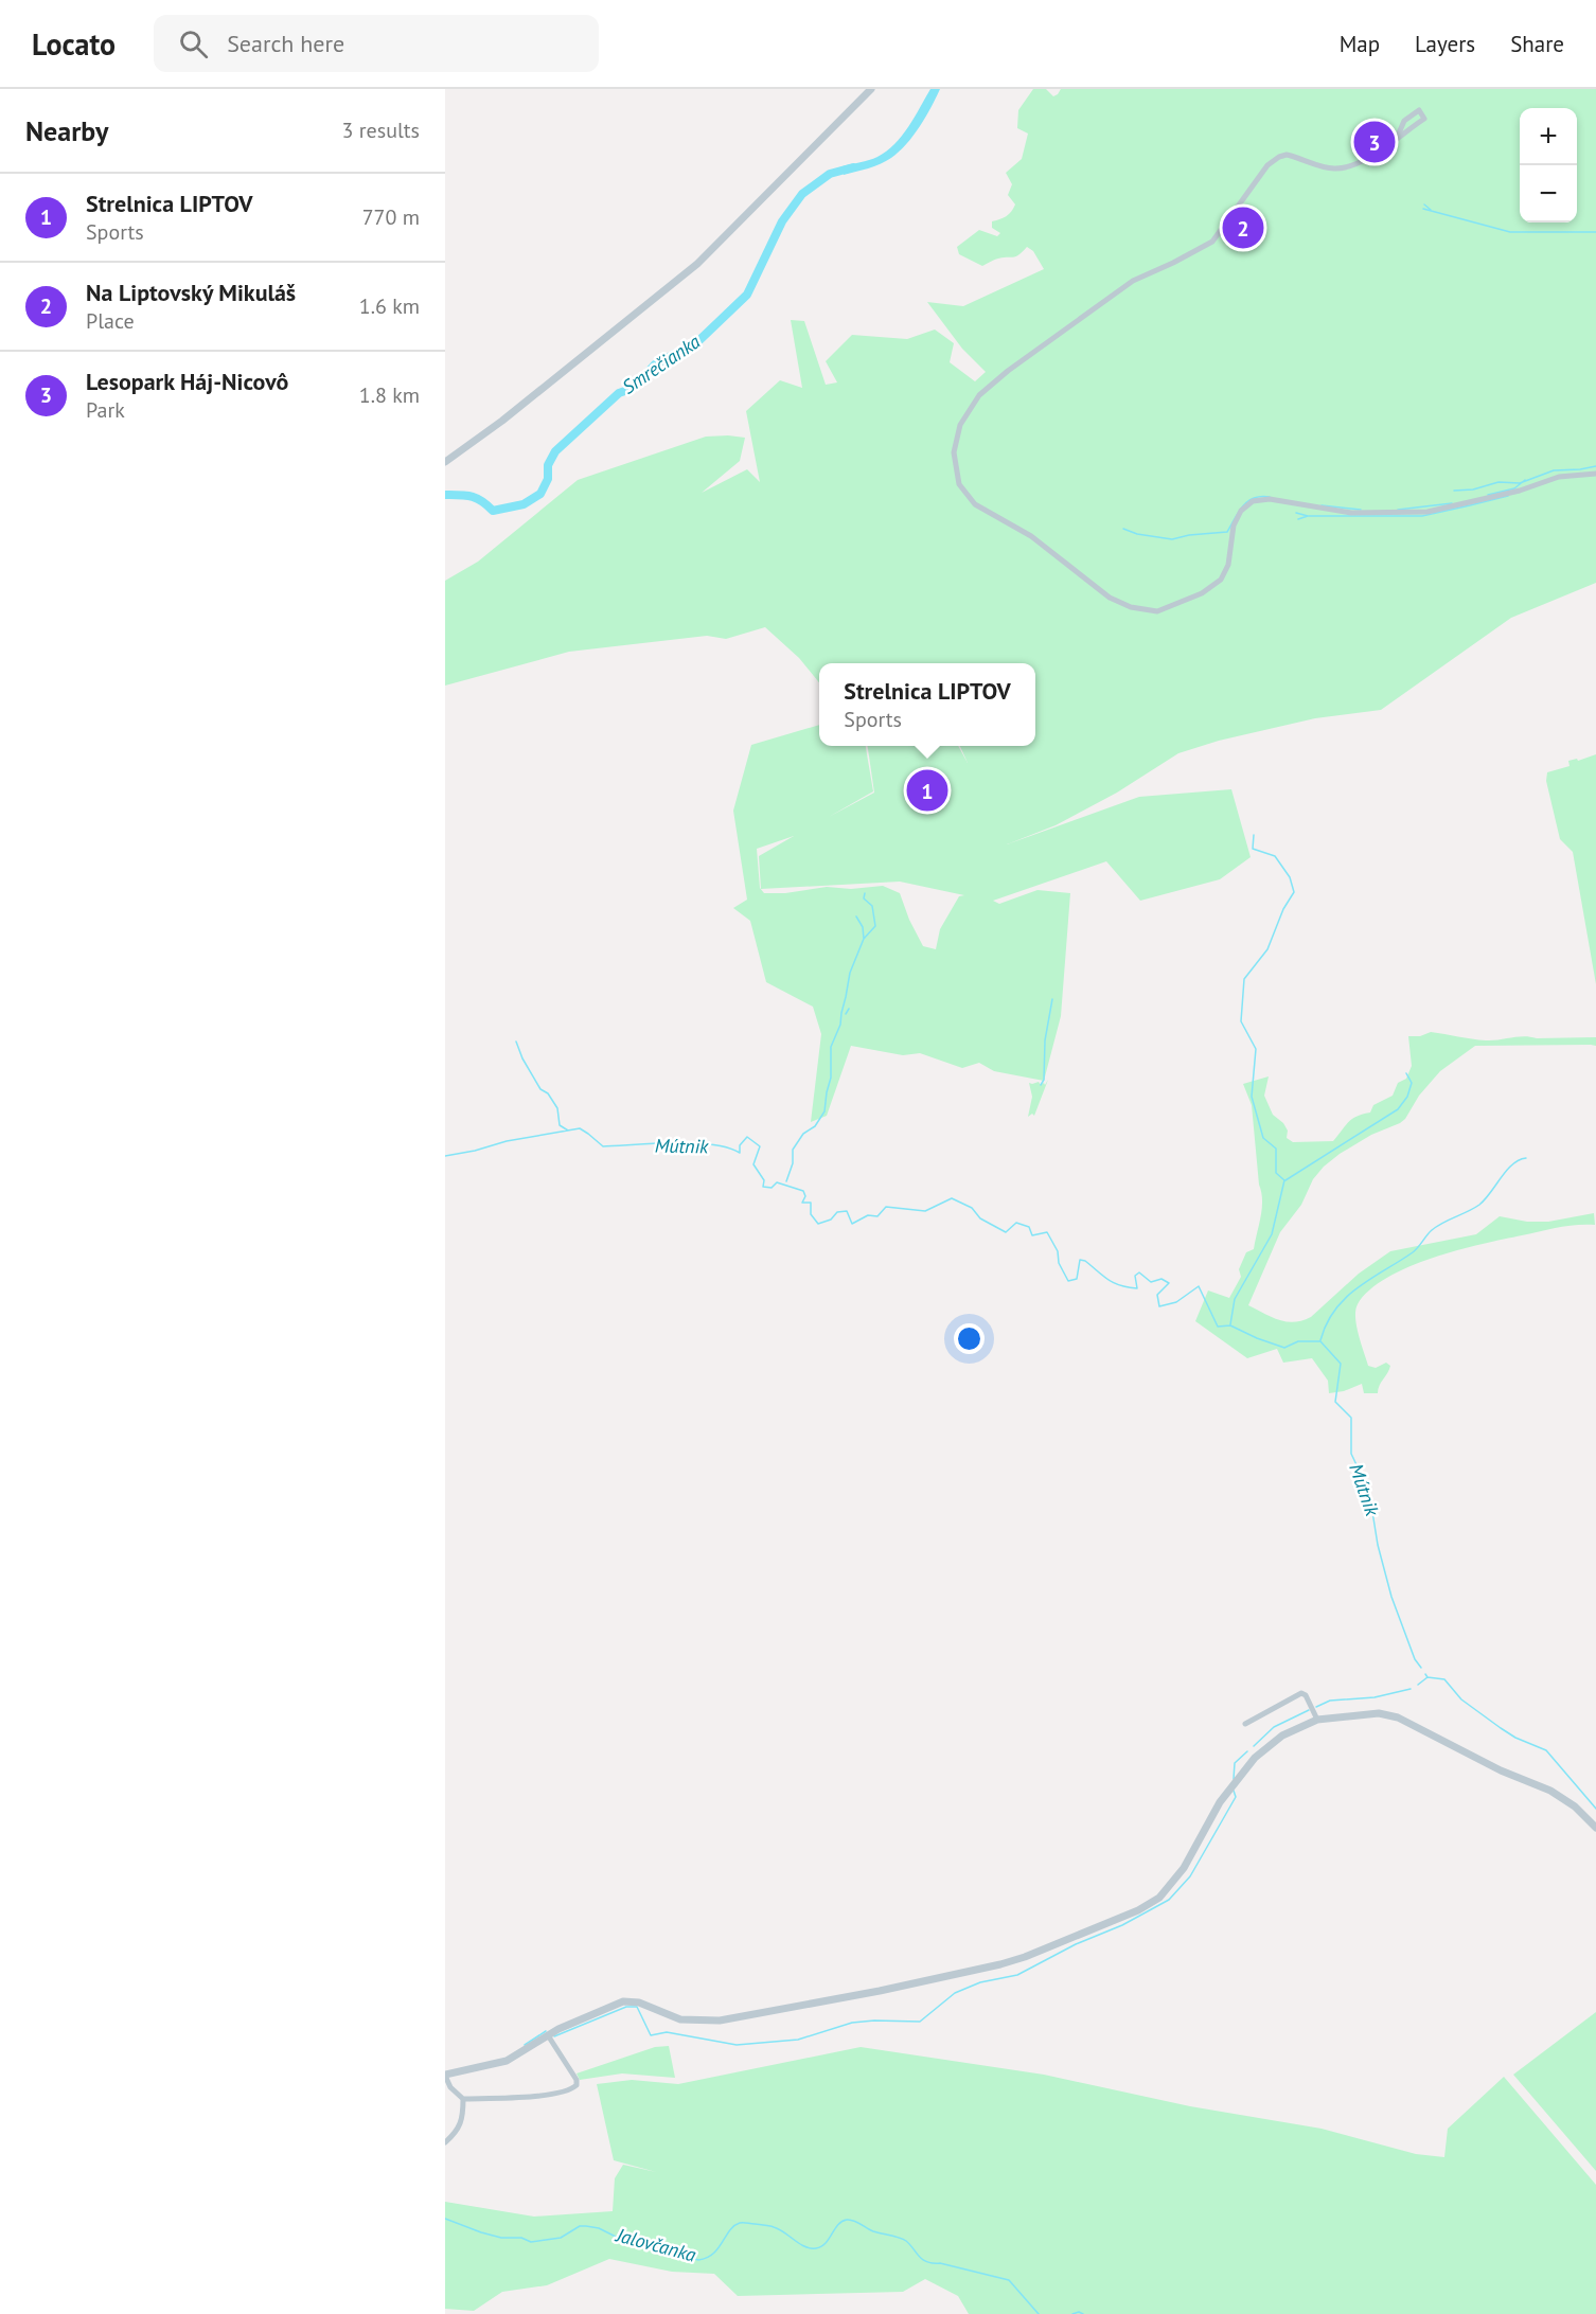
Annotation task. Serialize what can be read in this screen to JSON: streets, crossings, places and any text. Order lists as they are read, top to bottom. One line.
{"water":["Smrečianka","Mútnik","Jalovčanka"],"page":{"header":"Locato","search":"Search here","nav":["Map","Layers","Share"],"heading":["Nearby","3 results"],"map_buttons":["+","−"],"pins":["3","2","1"],"list":[{"mark":"1","name":"Strelnica LIPTOV","note":"Sports","value":"770 m"},{"mark":"2","name":"Na Liptovský Mikuláš","note":"Place","value":"1.6 km"},{"mark":"3","name":"Lesopark Háj-Nicovô","note":"Park","value":"1.8 km"}],"popup":["Strelnica LIPTOV","Sports"]}}
